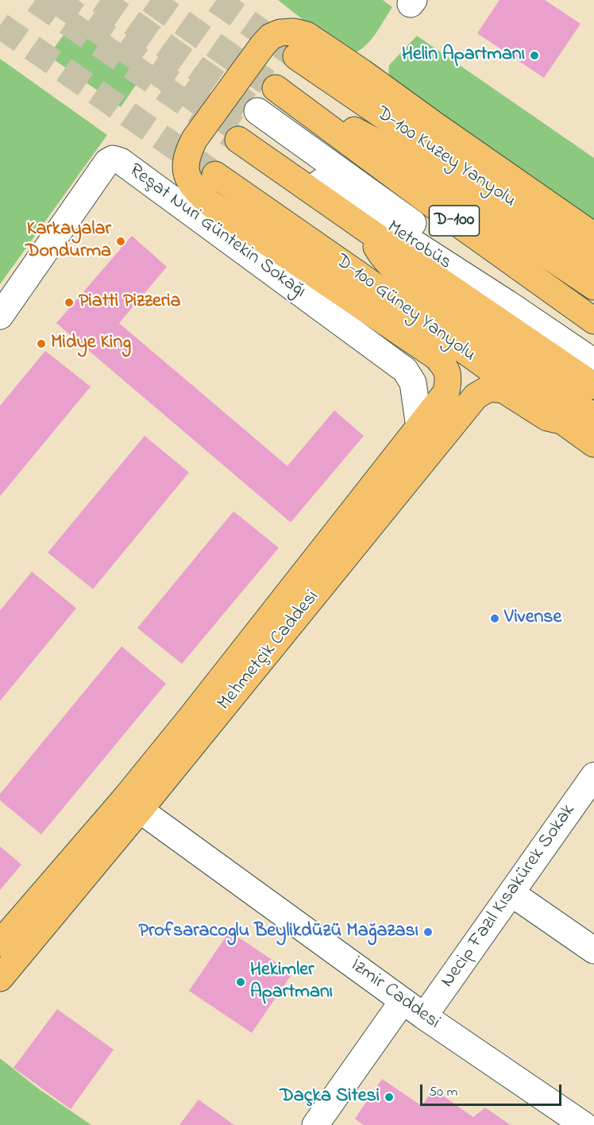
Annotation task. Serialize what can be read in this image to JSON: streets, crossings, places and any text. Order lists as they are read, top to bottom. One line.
{"streets":{"main road":["D-100 Kuzey Yanyolu","D-100","D-100 Güney Yanyolu","Mehmetçik Caddesi"],"street":["Reşat Nuri Güntekin Sokağı","Metrobüs","Necip Fazıl Kısakürek Sokak","İzmir Caddesi"]},"crossings":[["Reşat Nuri Güntekin Sokağı","Mehmetçik Caddesi"],["D-100 Güney Yanyolu","Mehmetçik Caddesi"],["Mehmetçik Caddesi","İzmir Caddesi"],["Necip Fazıl Kısakürek Sokak","İzmir Caddesi"]],"places":["Helin Apartmanı","Karkayalar Dondurma","Piatti Pizzeria","Midye King","Vivense","Profsaracoglu Beylikdüzü Mağazası","Hekimler Apartmanı","Daçka Sitesi"],"scale_bar":"50 m"}
